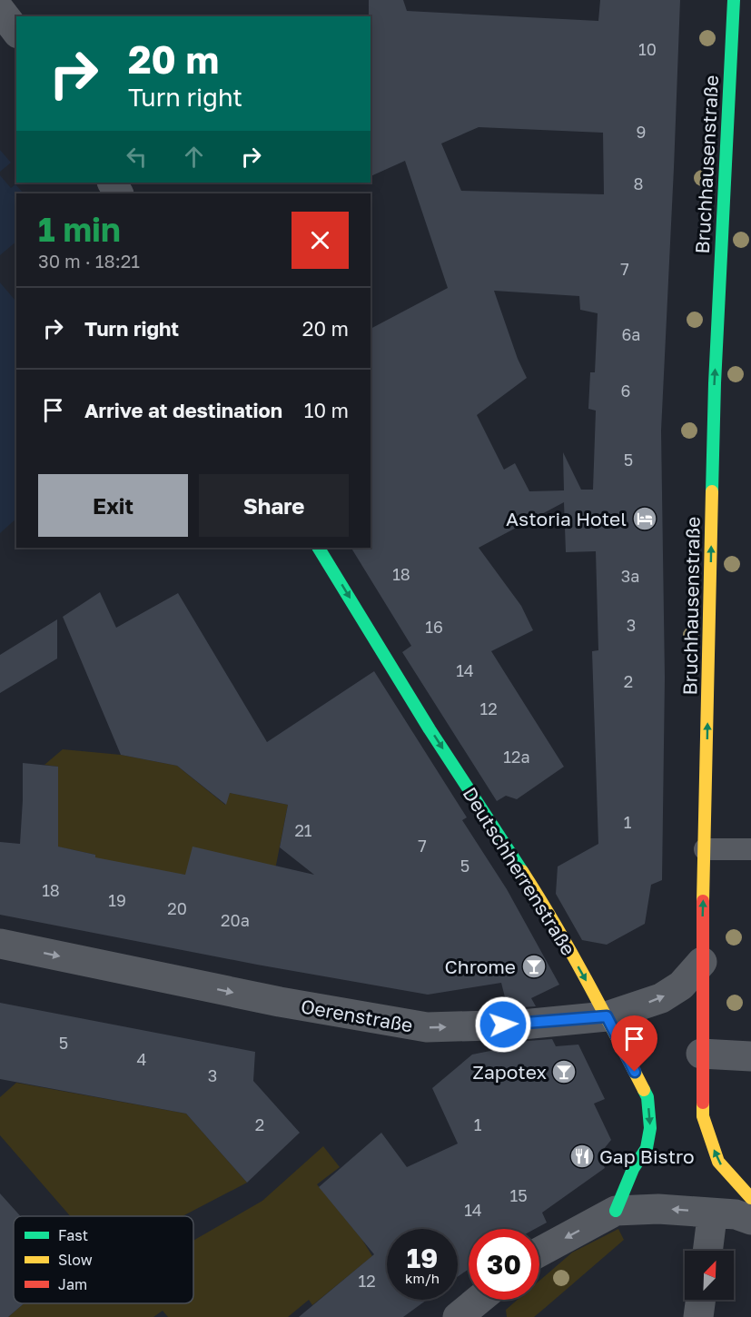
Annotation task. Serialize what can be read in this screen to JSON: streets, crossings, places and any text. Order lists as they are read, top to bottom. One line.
{"streets":{"street":["Bruchhausenstraße","Deutschherrenstraße","Oerenstraße"]},"crossings":[["Bruchhausenstraße","Oerenstraße"],["Deutschherrenstraße","Oerenstraße"]],"one_way":["Bruchhausenstraße","Deutschherrenstraße","Oerenstraße"],"places":{"hotel":["Astoria Hotel"],"bar":["Chrome","Zapotex"],"restaurant":["Gap Bistro"]},"house_numbers":["10","9","8","7","6a","6","5","18","3a","3","16","14","2","12","12a","1","21","7","5","18","19","20","20a","5","4","3","2","1","15","14","12"],"legend":["Fast","Slow","Jam"],"north":"top right","page":{"turn":["20 m","Turn right"],"heading":["1 min","30 m · 18:21"],"list":[{"name":"Turn right","value":"20 m"},{"name":"Arrive at destination","value":"10 m"}],"buttons":["Exit","Share"],"speed":"19 km/h","limit":"30"}}
